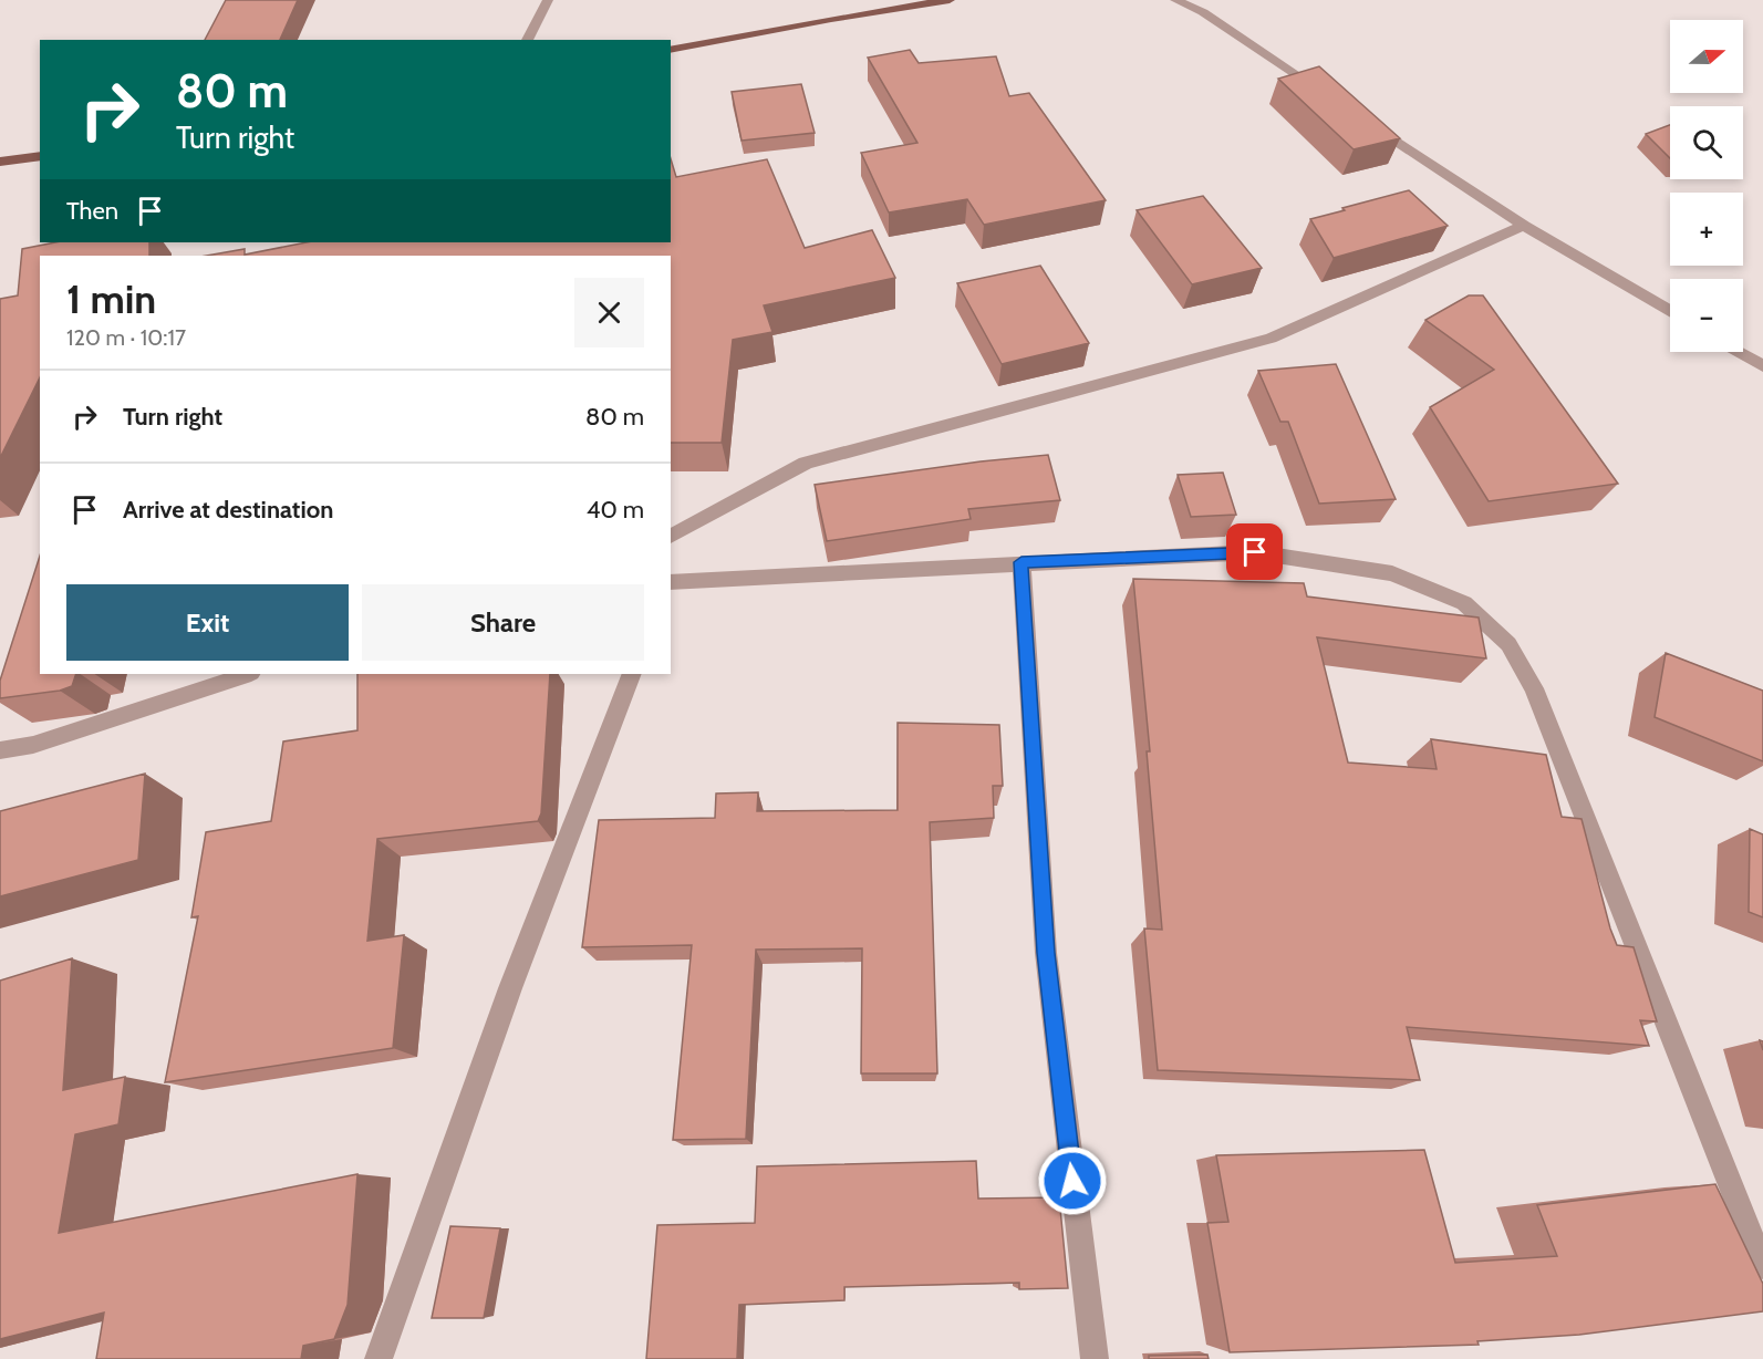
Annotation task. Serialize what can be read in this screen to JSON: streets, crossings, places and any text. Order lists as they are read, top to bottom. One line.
{"north":"right","page":{"map_buttons":["+","−"],"turn":["80 m","Turn right"],"then":"Then","heading":["1 min","120 m · 10:17"],"list":[{"name":"Turn right","value":"80 m"},{"name":"Arrive at destination","value":"40 m"}],"buttons":["Exit","Share"]}}
